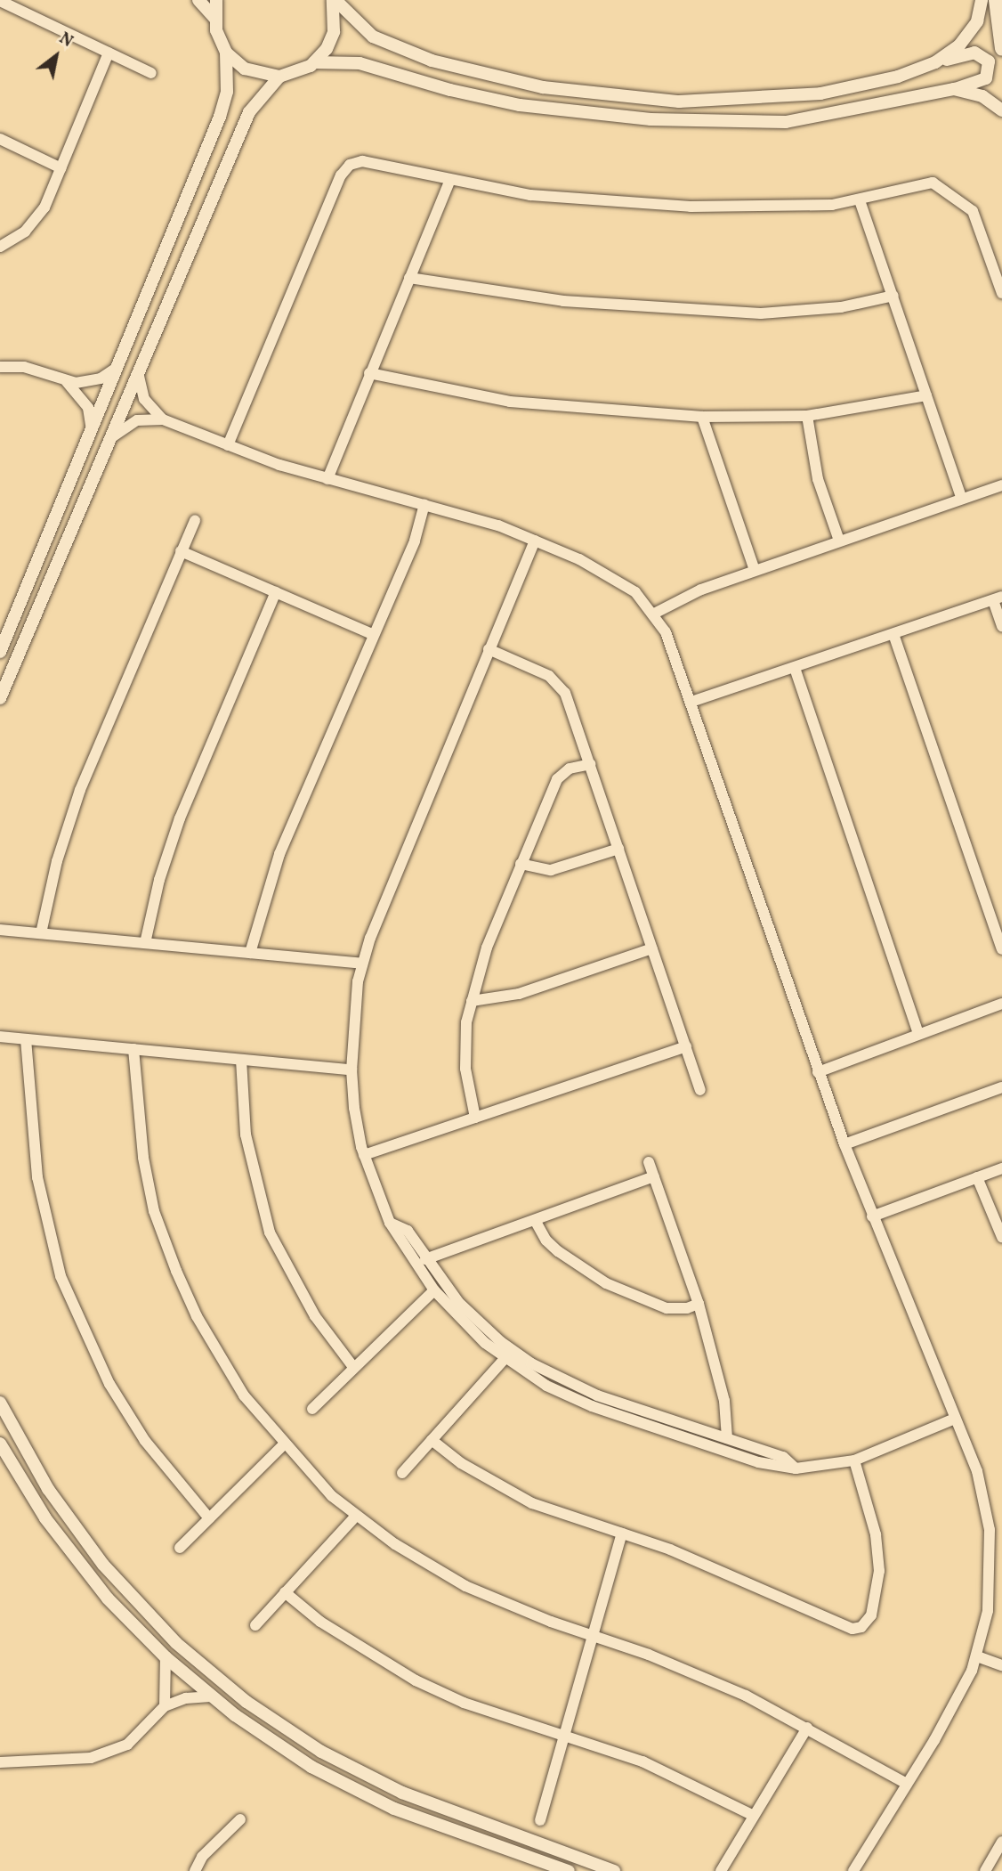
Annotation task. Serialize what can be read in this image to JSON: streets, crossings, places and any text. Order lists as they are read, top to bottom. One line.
{"north":"top right"}
